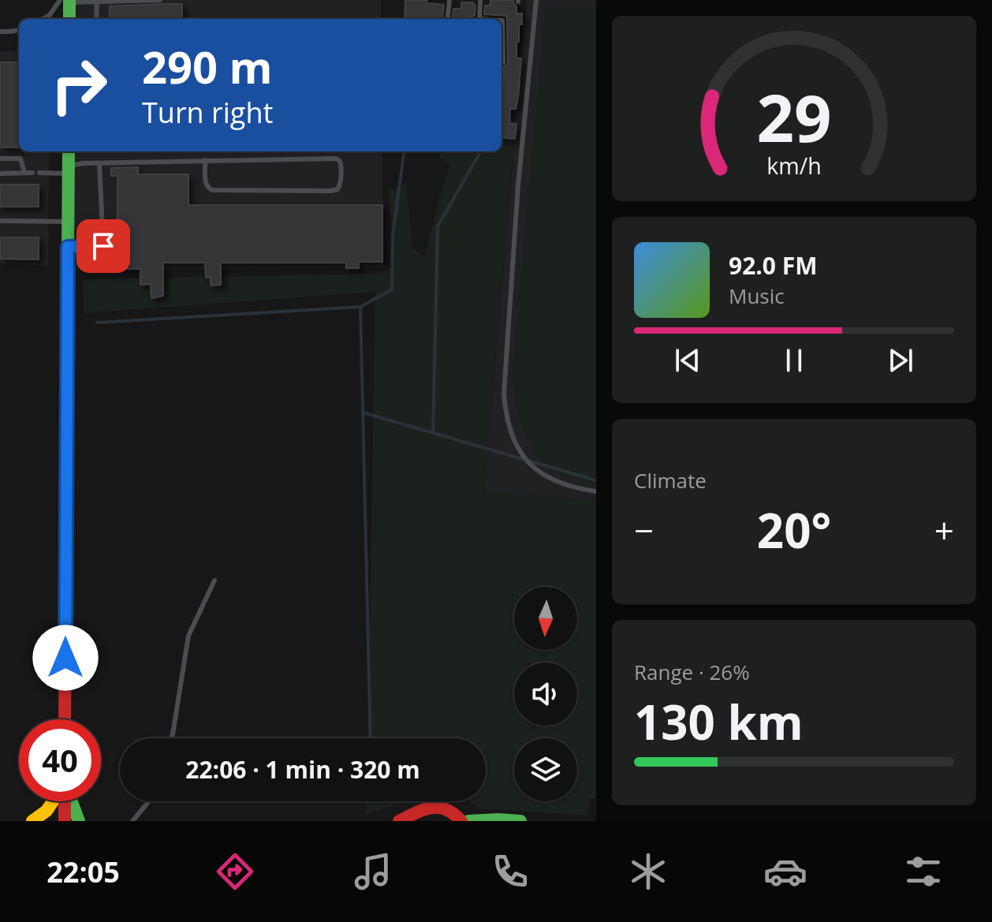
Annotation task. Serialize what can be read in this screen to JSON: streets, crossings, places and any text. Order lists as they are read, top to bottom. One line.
{"north":"bottom","page":{"turn":["290 m","Turn right"],"song":["92.0 FM","Music"],"tile":["Climate",["Range · 26%","130 km"]],"heat":["−","20°","+"],"limit":"40","trip":"22:06 · 1 min · 320 m","tabs":"22:05","gauge":["29","km/h"]}}
